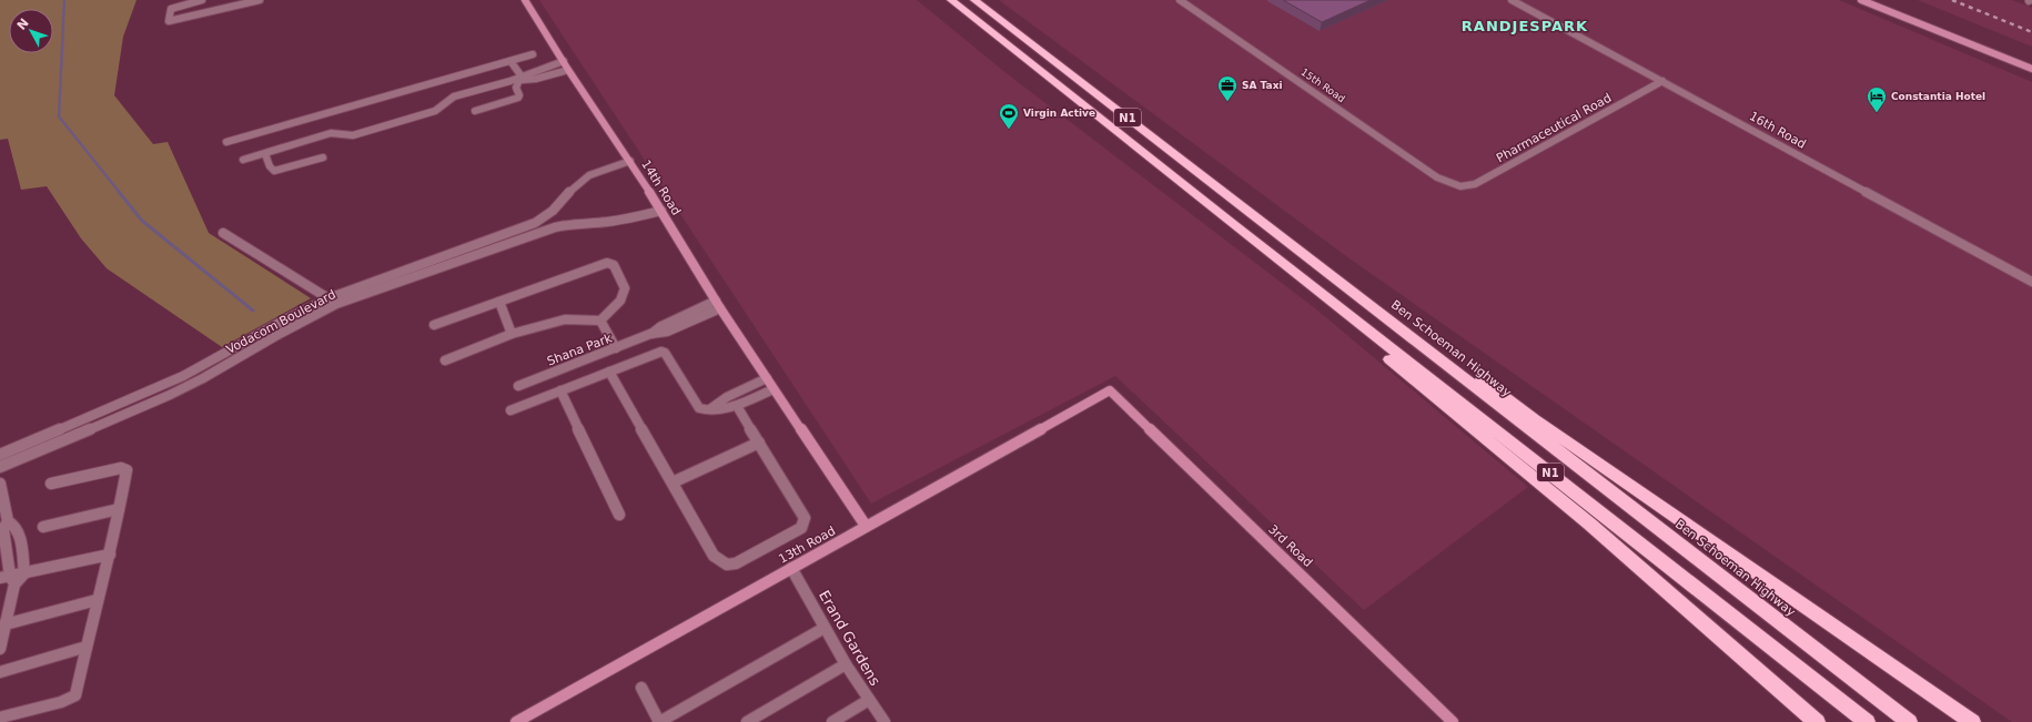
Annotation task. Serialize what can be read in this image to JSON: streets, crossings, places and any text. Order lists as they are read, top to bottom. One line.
{"streets":{"highway":["N1","Ben Schoeman Highway"],"street":["15th Road","Pharmaceutical Road","16th Road","14th Road","Vodacom Boulevard","Shana Park","13th Road","3rd Road","Erand Gardens"]},"crossings":[["15th Road","Pharmaceutical Road"],["Pharmaceutical Road","16th Road"],["14th Road","Vodacom Boulevard"],["14th Road","Shana Park"],["14th Road","13th Road"],["13th Road","3rd Road"],["13th Road","Erand Gardens"]],"districts":["RANDJESPARK"],"places":{"office":["SA Taxi"],"hotel":["Constantia Hotel"],"sports":["Virgin Active"]},"north":"top left"}
